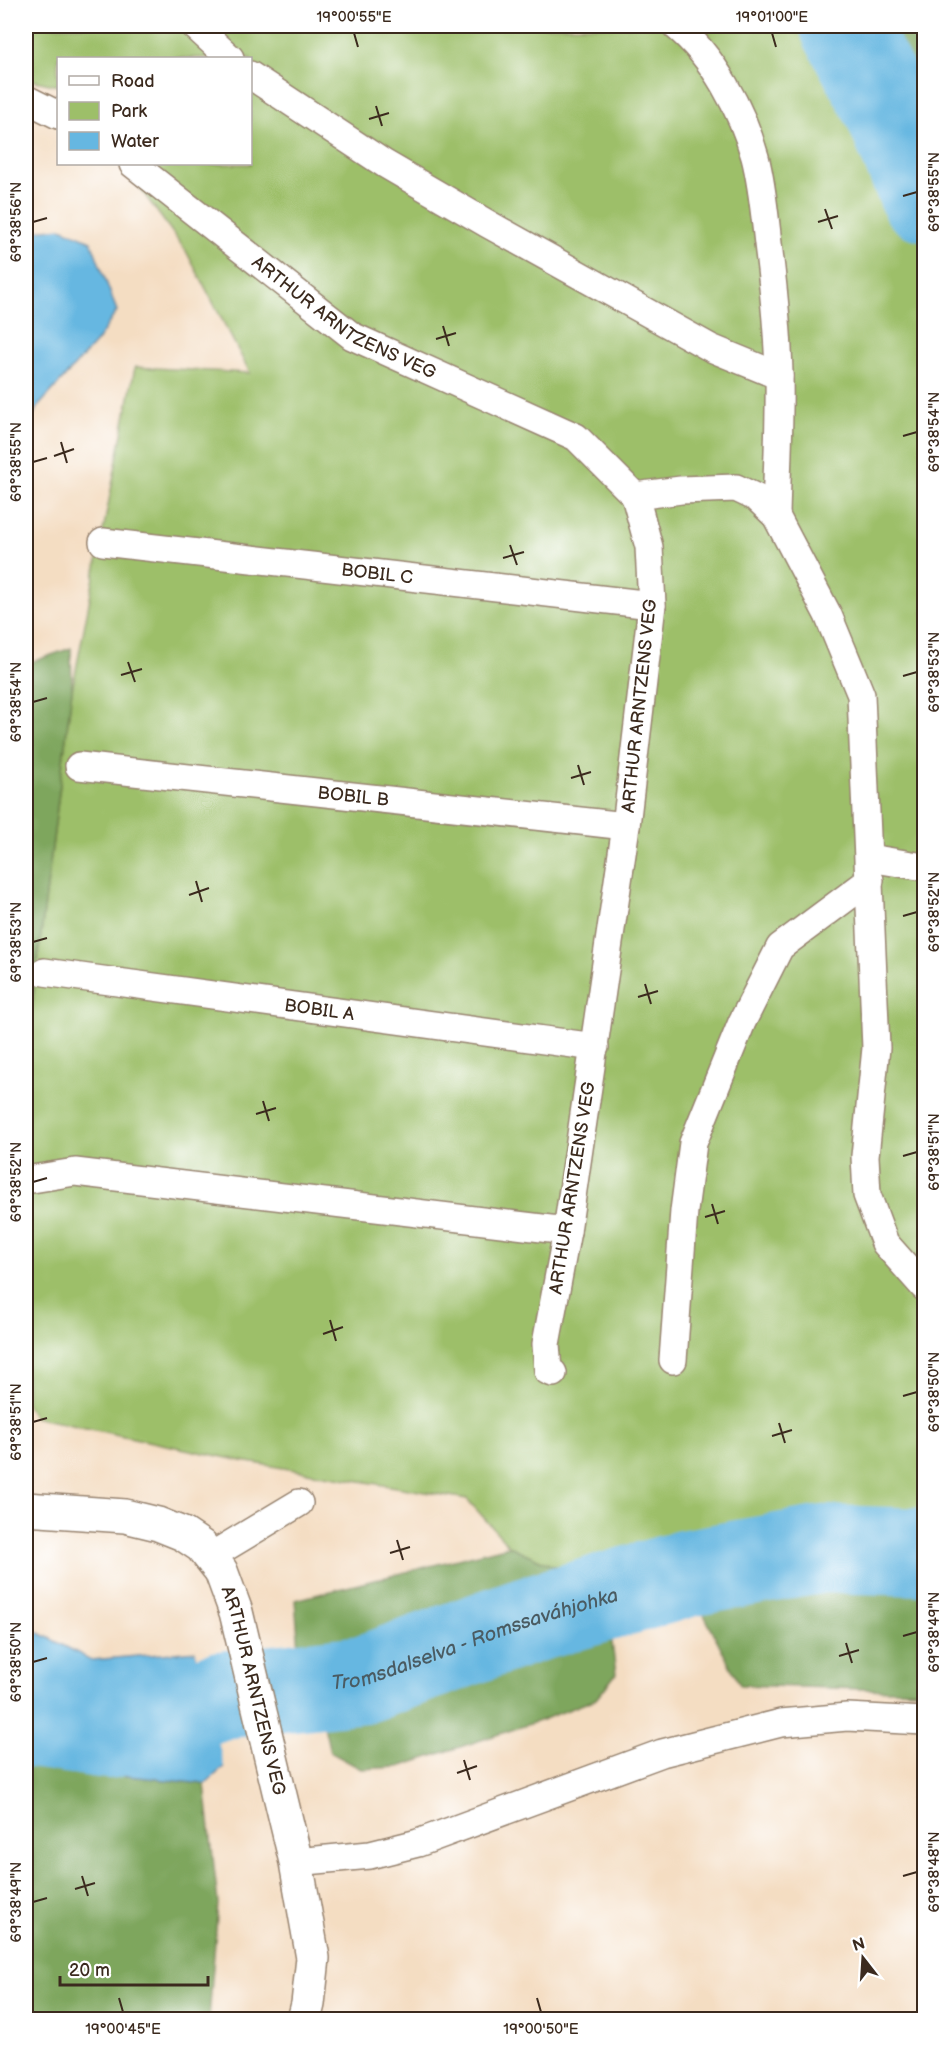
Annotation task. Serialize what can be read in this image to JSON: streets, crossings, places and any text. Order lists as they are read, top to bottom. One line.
{"streets":{"street":["ARTHUR ARNTZENS VEG"],"lane":["BOBIL C","BOBIL B","BOBIL A"]},"crossings":[["ARTHUR ARNTZENS VEG","BOBIL C"],["ARTHUR ARNTZENS VEG","BOBIL B"],["ARTHUR ARNTZENS VEG","BOBIL A"]],"water":["Tromsdalselva - Romssaváhjohka"],"legend":["Road","Park","Water"],"scale_bar":"20 m","north":"top","coordinates":["19°00'55\"E","19°01'00\"E","69°38'55\"N","69°38'56\"N","69°38'54\"N","69°38'53\"N","69°38'52\"N","69°38'51\"N","69°38'50\"N","69°38'49\"N","69°38'48\"N","19°00'45\"E","19°00'50\"E"]}
